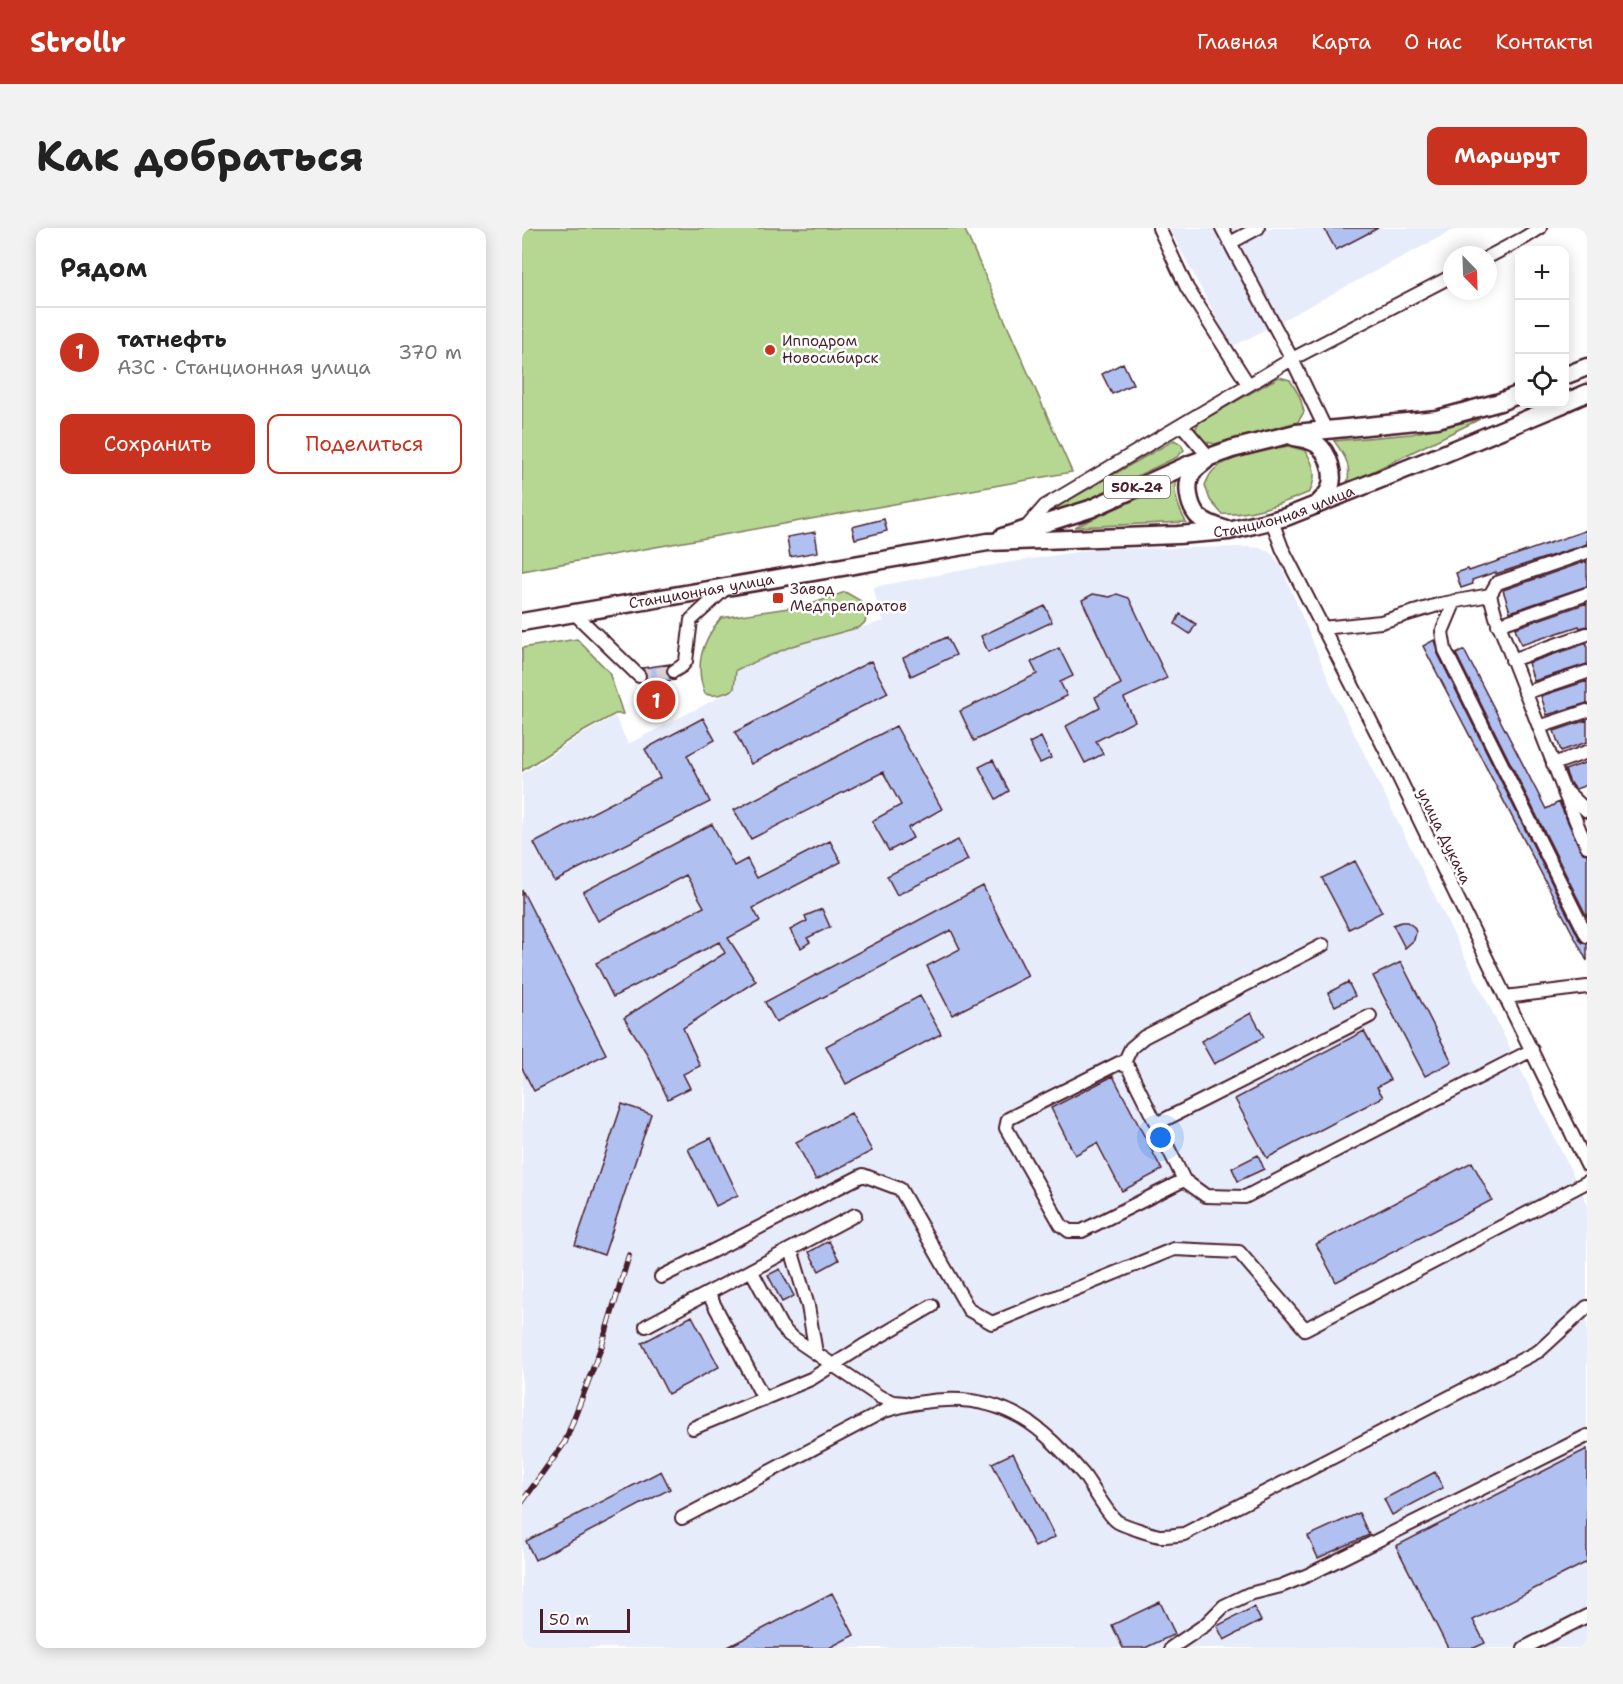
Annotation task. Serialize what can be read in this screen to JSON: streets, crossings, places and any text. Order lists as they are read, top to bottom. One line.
{"streets":{"main road":["50К-24","Станционная улица"],"street":["улица Дукача"]},"crossings":[["Станционная улица","улица Дукача"]],"places":{"other":["Ипподром Новосибирск"],"transit":["Завод Медпрепаратов"]},"scale_bar":"50 m","north":"bottom right","page":{"header":"Strollr","nav":["Главная","Карта","О нас","Контакты"],"buttons":["Маршрут",["Сохранить","Поделиться"]],"title":"Как добраться","heading":"Рядом","map_buttons":["+","−"],"list":[{"mark":"1","name":"татнефть","note":"АЗС · Станционная улица","value":"370 m"}],"pins":"1","scale":"50 m"}}
